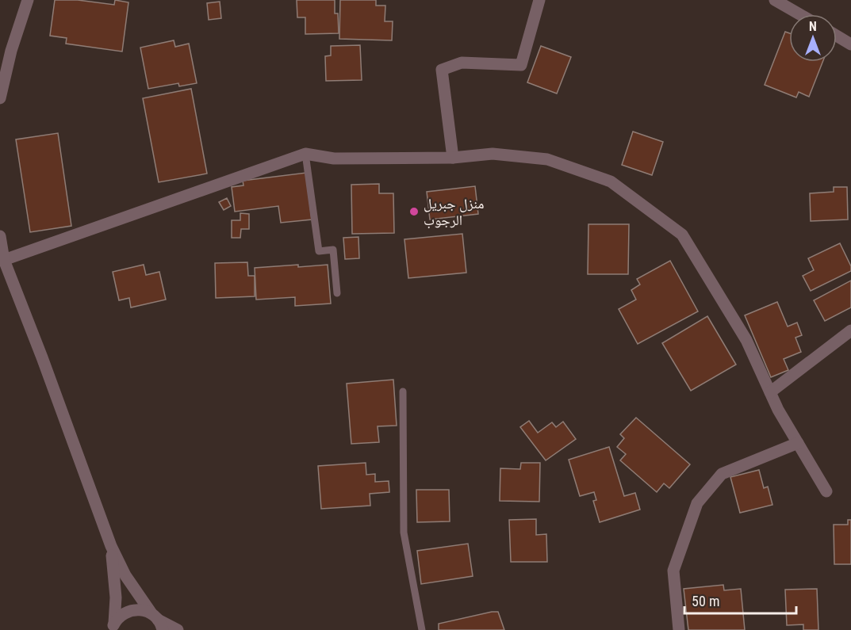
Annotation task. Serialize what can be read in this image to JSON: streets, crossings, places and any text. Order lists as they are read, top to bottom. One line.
{"places":["منزل جبريل الرجوب"],"scale_bar":"50 m","north":"top"}
